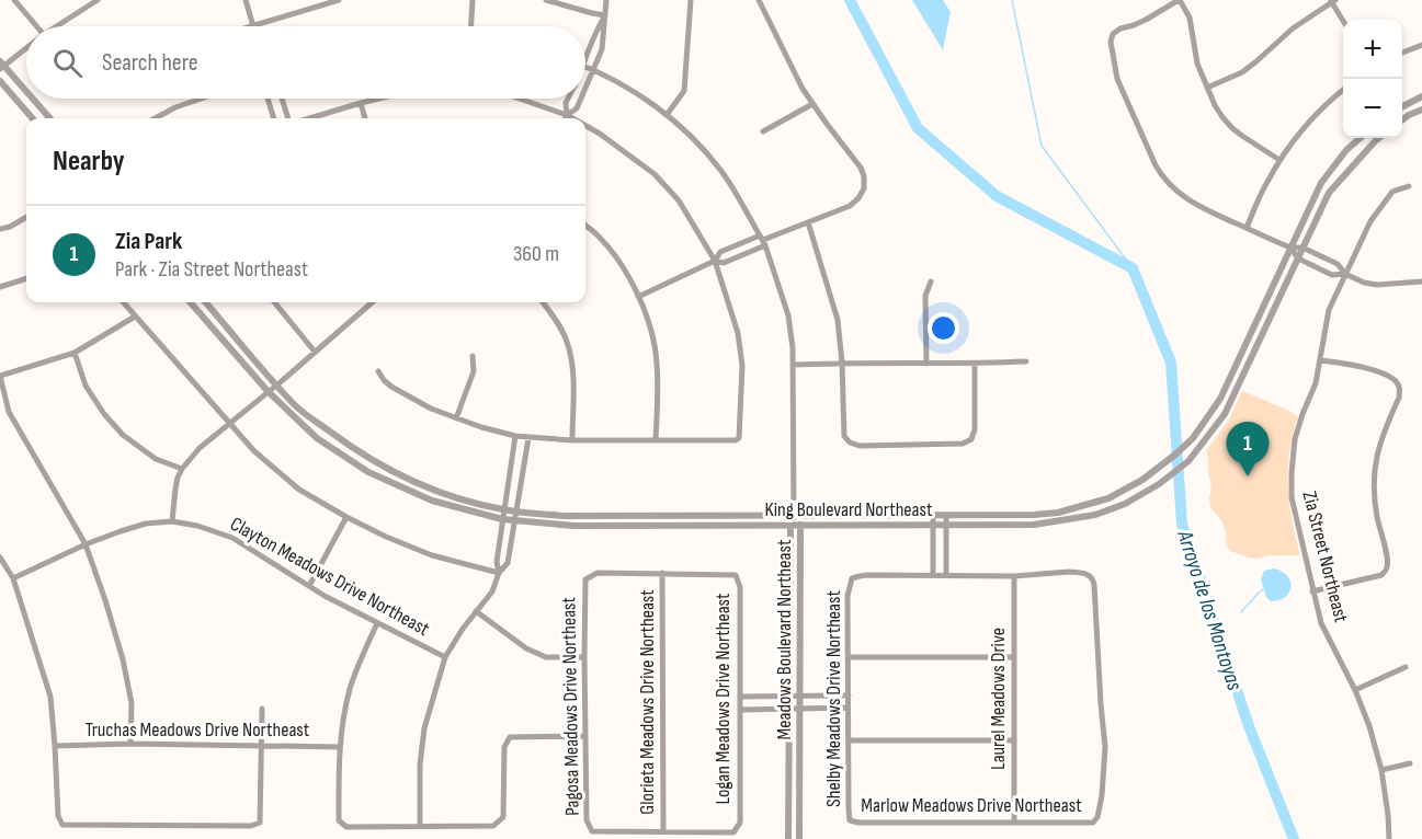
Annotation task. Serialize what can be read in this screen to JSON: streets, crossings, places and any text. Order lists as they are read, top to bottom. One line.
{"streets":{"street":["King Boulevard Northeast","Zia Street Northeast","Clayton Meadows Drive Northeast","Meadows Boulevard Northeast","Logan Meadows Drive Northeast","Shelby Meadows Drive Northeast","Laurel Meadows Drive","Glorieta Meadows Drive Northeast","Pagosa Meadows Drive Northeast","Truchas Meadows Drive Northeast","Marlow Meadows Drive Northeast"]},"crossings":[["King Boulevard Northeast","Meadows Boulevard Northeast"],["Logan Meadows Drive Northeast","Glorieta Meadows Drive Northeast"],["Logan Meadows Drive Northeast","Pagosa Meadows Drive Northeast"],["Shelby Meadows Drive Northeast","Marlow Meadows Drive Northeast"],["Laurel Meadows Drive","Marlow Meadows Drive Northeast"],["Glorieta Meadows Drive Northeast","Pagosa Meadows Drive Northeast"]],"water":["Arroyo de los Montoyas"],"page":{"map_buttons":["+","−"],"search":"Search here","heading":"Nearby","list":[{"mark":"1","name":"Zia Park","note":"Park · Zia Street Northeast","value":"360 m"}],"pins":"1"}}
